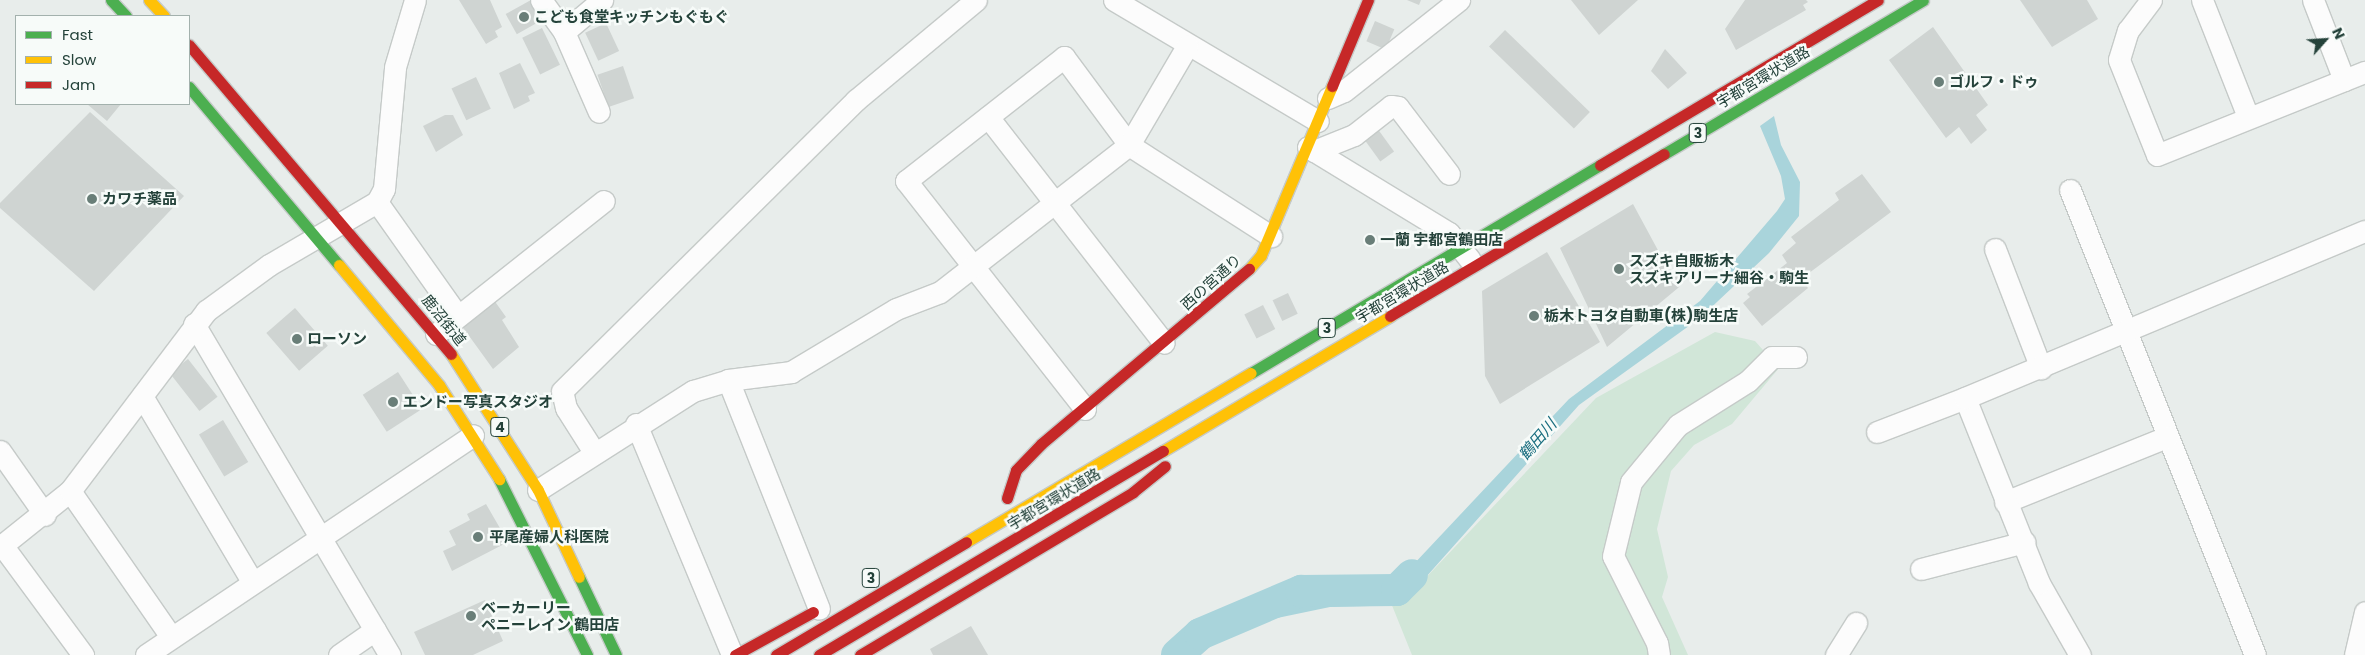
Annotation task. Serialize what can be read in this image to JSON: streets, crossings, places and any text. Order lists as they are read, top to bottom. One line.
{"streets":{"main road":["宇都宮環状道路","3","西の宮通り","鹿沼街道","4"]},"crossings":[["宇都宮環状道路","3"]],"water":["鶴田川"],"places":["こども食堂キッチンもぐもぐ","ゴルフ・ドゥ","カワチ薬品","一蘭 宇都宮鶴田店","スズキ自販栃木 スズキアリーナ細谷・駒生","栃木トヨタ自動車(株)駒生店","ローソン","エンドー写真スタジオ","平尾産婦人科医院","ベーカーリー ペニーレイン 鶴田店"],"legend":["Fast","Slow","Jam"],"north":"top right"}
